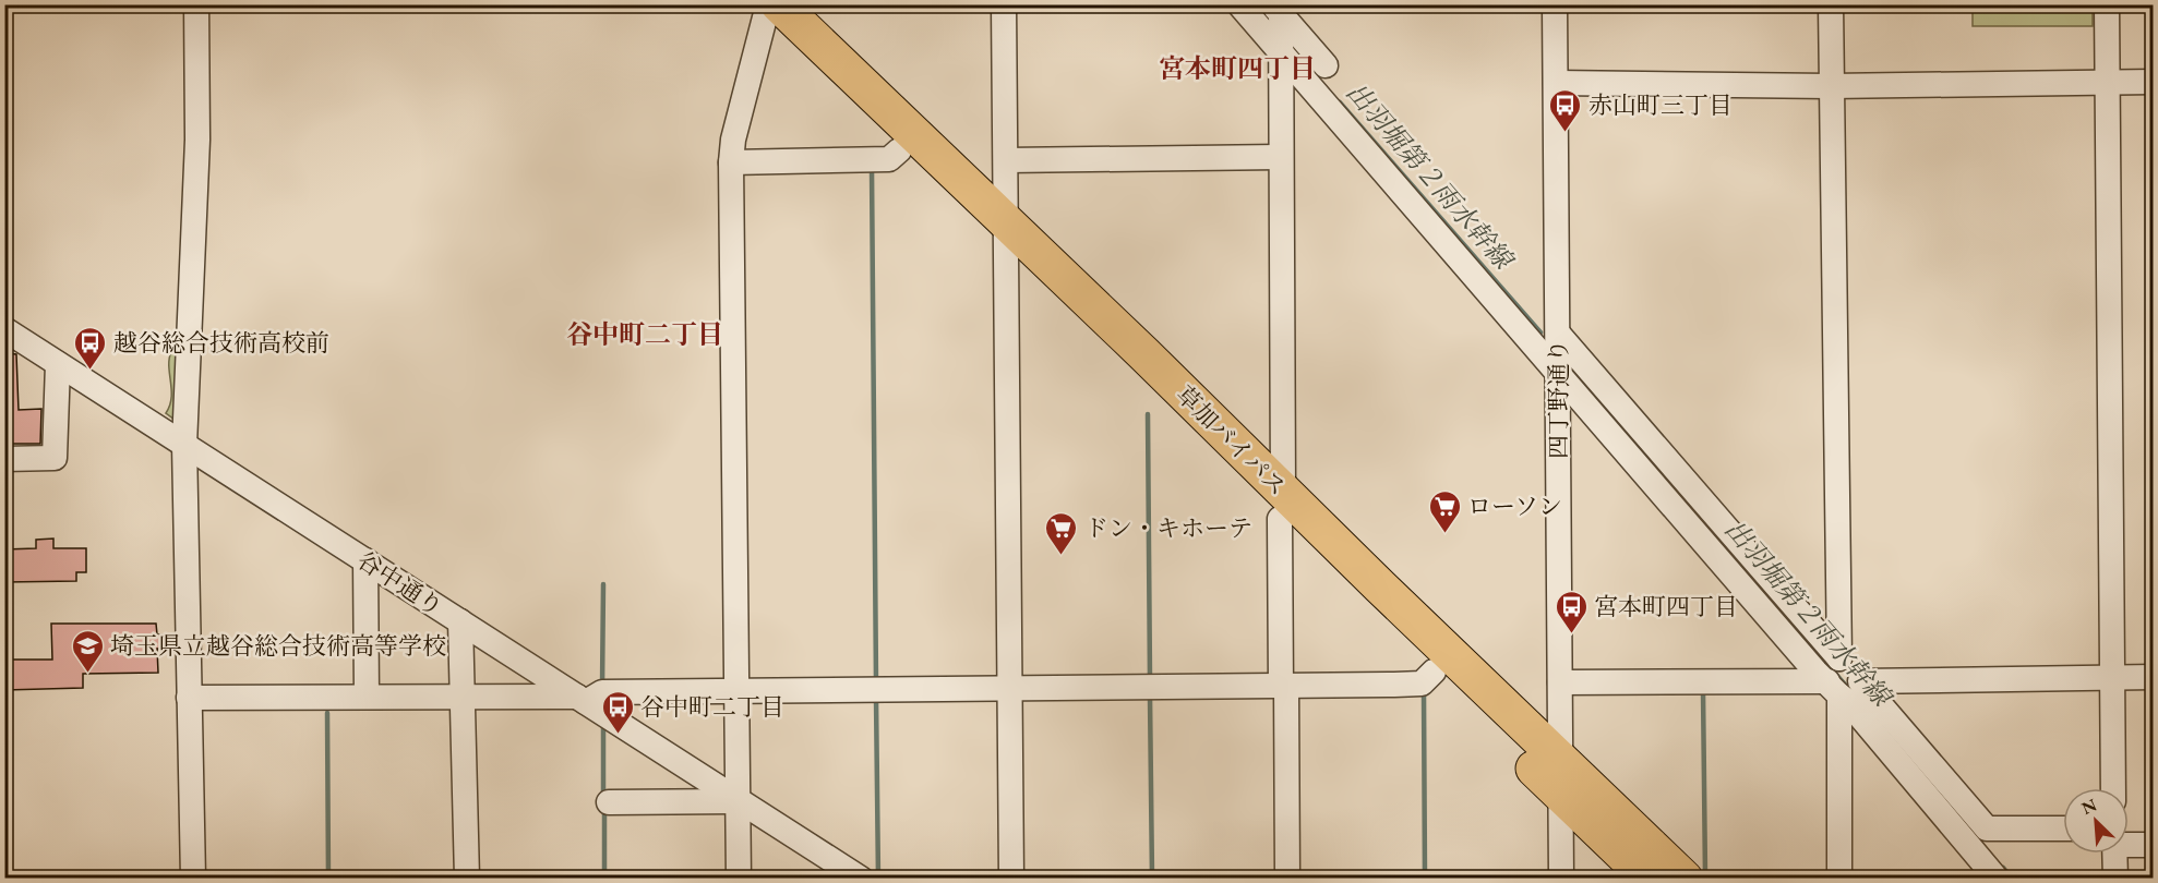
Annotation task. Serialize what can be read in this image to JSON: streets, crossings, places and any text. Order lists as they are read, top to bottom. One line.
{"streets":{"highway":["草加バイパス"],"street":["四丁野通り","谷中通り"]},"crossings":[["四丁野通り","草加バイパス"]],"districts":["宮本町四丁目","谷中町二丁目"],"water":["出羽堀第２雨水幹線"],"places":{"bus stop":["赤山町三丁目","越谷総合技術高校前","宮本町四丁目","谷中町二丁目"],"supermarket":["ローソン","ドン・キホーテ"],"school or university":["埼玉県立越谷総合技術高等学校"]},"north":"top left"}
